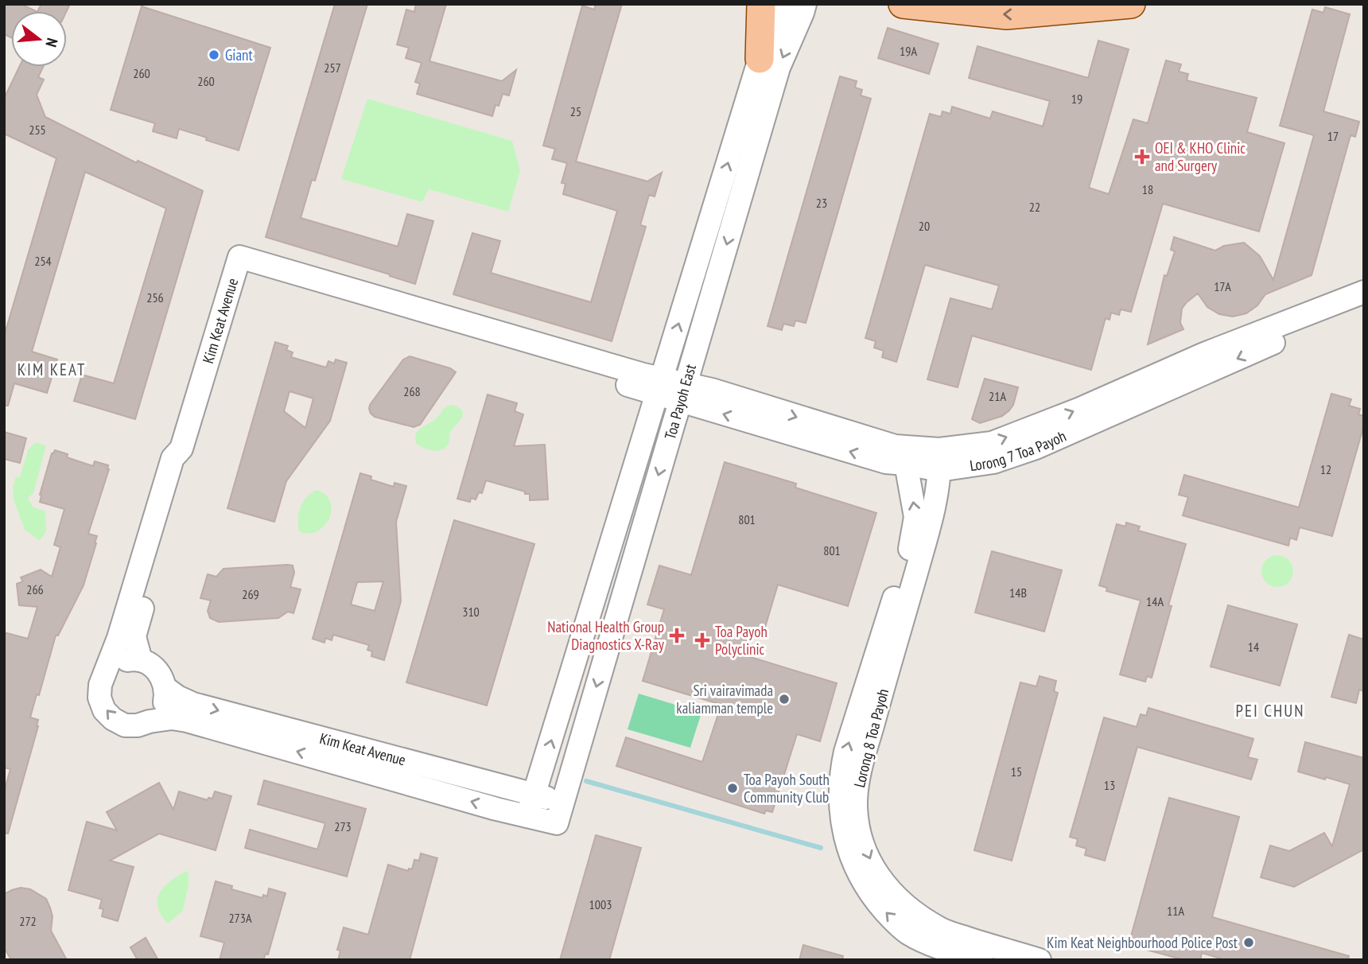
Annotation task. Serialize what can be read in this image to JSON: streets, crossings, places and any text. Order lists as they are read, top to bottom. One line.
{"streets":{"street":["Kim Keat Avenue","Toa Payoh East","Lorong 7 Toa Payoh","Lorong 8 Toa Payoh"]},"crossings":[["Kim Keat Avenue","Toa Payoh East"],["Toa Payoh East","Lorong 7 Toa Payoh"],["Lorong 7 Toa Payoh","Lorong 8 Toa Payoh"]],"districts":["KIM KEAT","PEI CHUN"],"places":{"other":["Giant","Sri vairavimada kaliamman temple","Toa Payoh South Community Club","Kim Keat Neighbourhood Police Post"],"health":["OEI & KHO Clinic and Surgery","National Health Group Diagnostics X-Ray","Toa Payoh Polyclinic"]},"house_numbers":["19A","257","260","260","19","25","255","17","18","23","22","20","254","17A","256","268","21A","12","801","801","266","14B","269","14A","310","14","15","13","273","1003","11A","273A","272"],"north":"right"}
